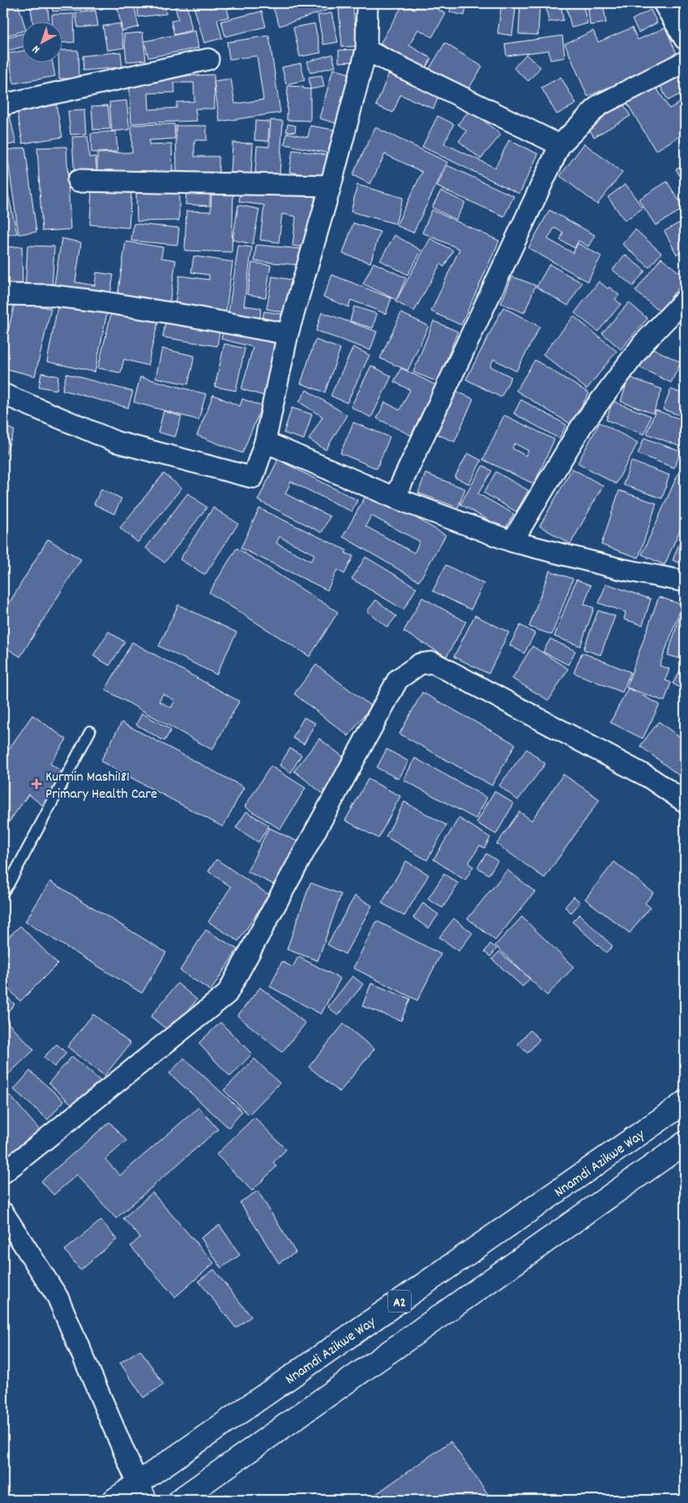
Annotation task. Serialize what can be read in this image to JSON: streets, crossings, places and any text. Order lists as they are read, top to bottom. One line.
{"streets":{"highway":["Nnamdi Azikwe Way","A2"]},"places":{"health":["Kurmin Mashi181 Primary Health Care"]},"north":"bottom left"}
